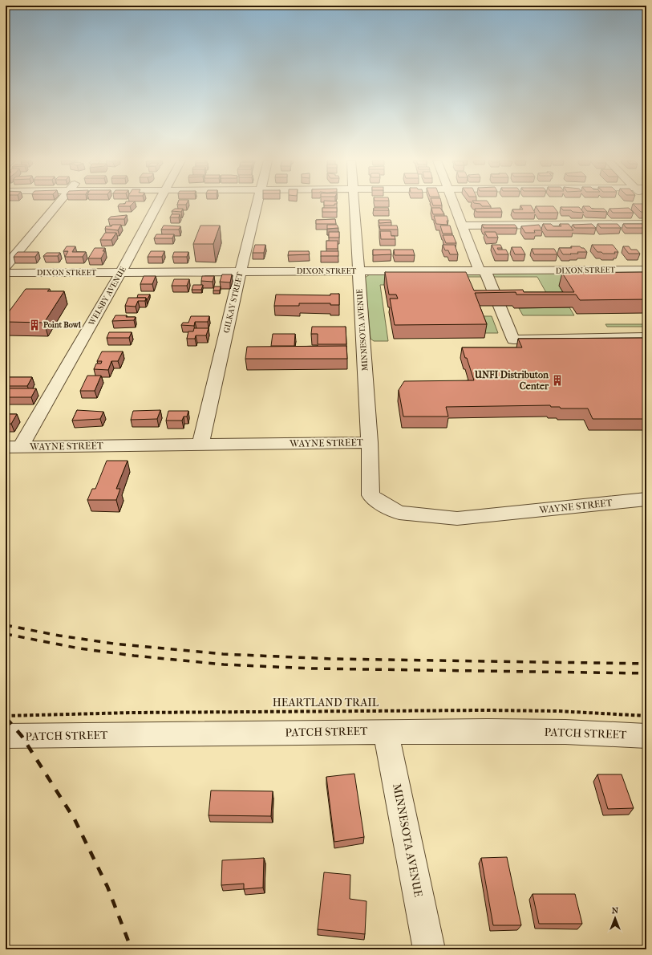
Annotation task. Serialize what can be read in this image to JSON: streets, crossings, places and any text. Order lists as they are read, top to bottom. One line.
{"streets":{"street":["DIXON STREET","WELSBY AVENUE","GILKAY STREET","MINNESOTA AVENUE","WAYNE STREET","PATCH STREET"],"path":["HEARTLAND TRAIL"]},"crossings":[["DIXON STREET","WELSBY AVENUE"],["DIXON STREET","GILKAY STREET"],["DIXON STREET","MINNESOTA AVENUE"],["WELSBY AVENUE","WAYNE STREET"],["GILKAY STREET","WAYNE STREET"],["MINNESOTA AVENUE","WAYNE STREET"],["MINNESOTA AVENUE","PATCH STREET"]],"places":{"building":["Point Bowl","UNFI Distributon Center"]},"north":"top"}
